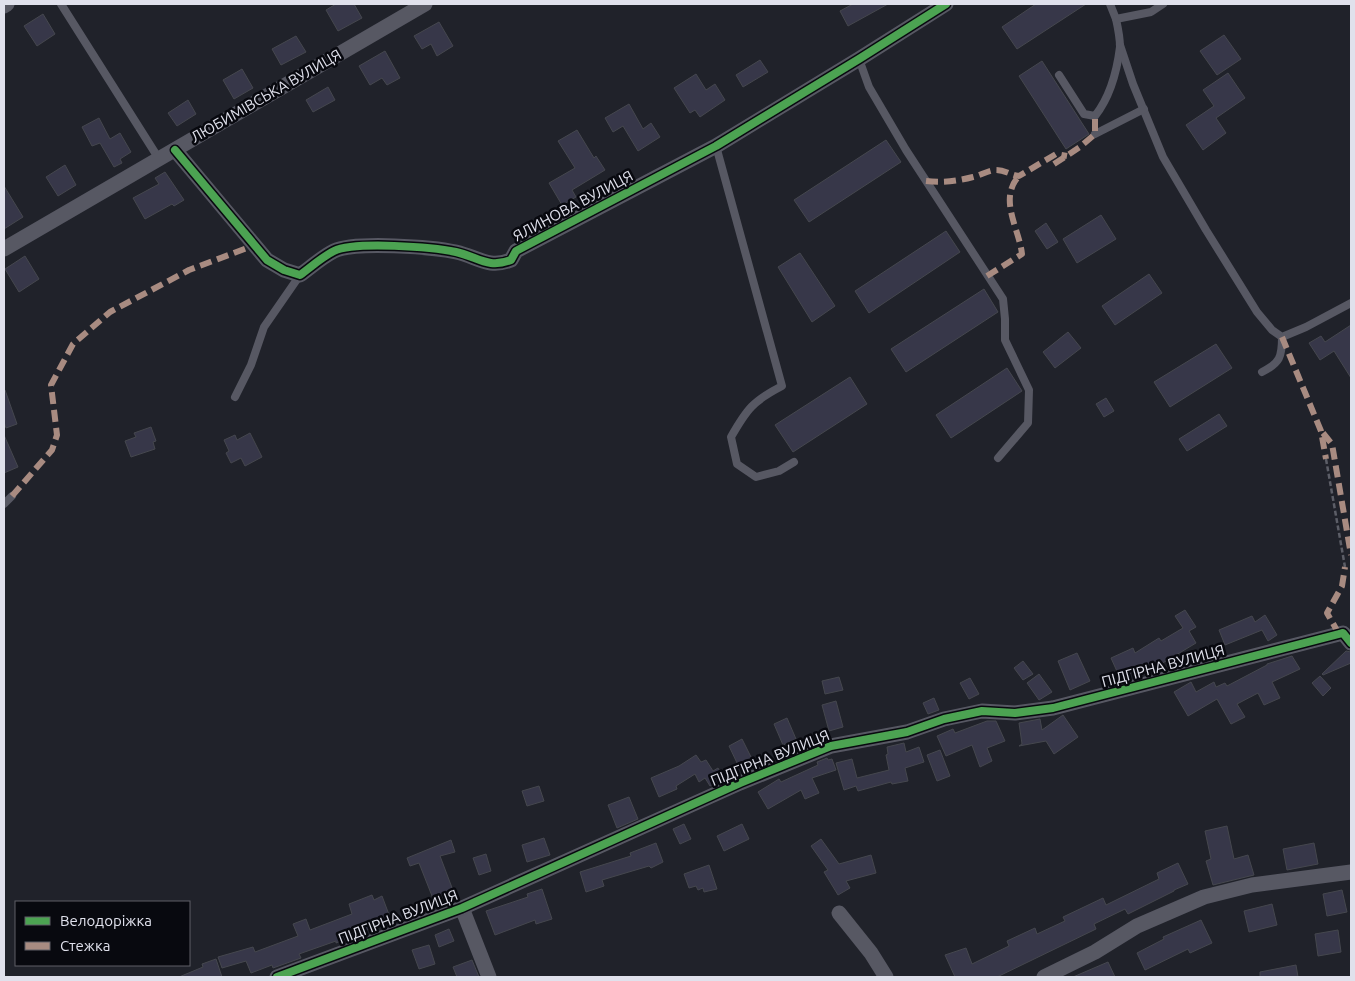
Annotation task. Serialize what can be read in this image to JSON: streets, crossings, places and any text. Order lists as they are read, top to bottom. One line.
{"streets":{"street":["ЛЮБИМІВСЬКА ВУЛИЦЯ","ЯЛИНОВА ВУЛИЦЯ","ПІДГІРНА ВУЛИЦЯ"]},"legend":["Велодоріжка","Стежка"]}
